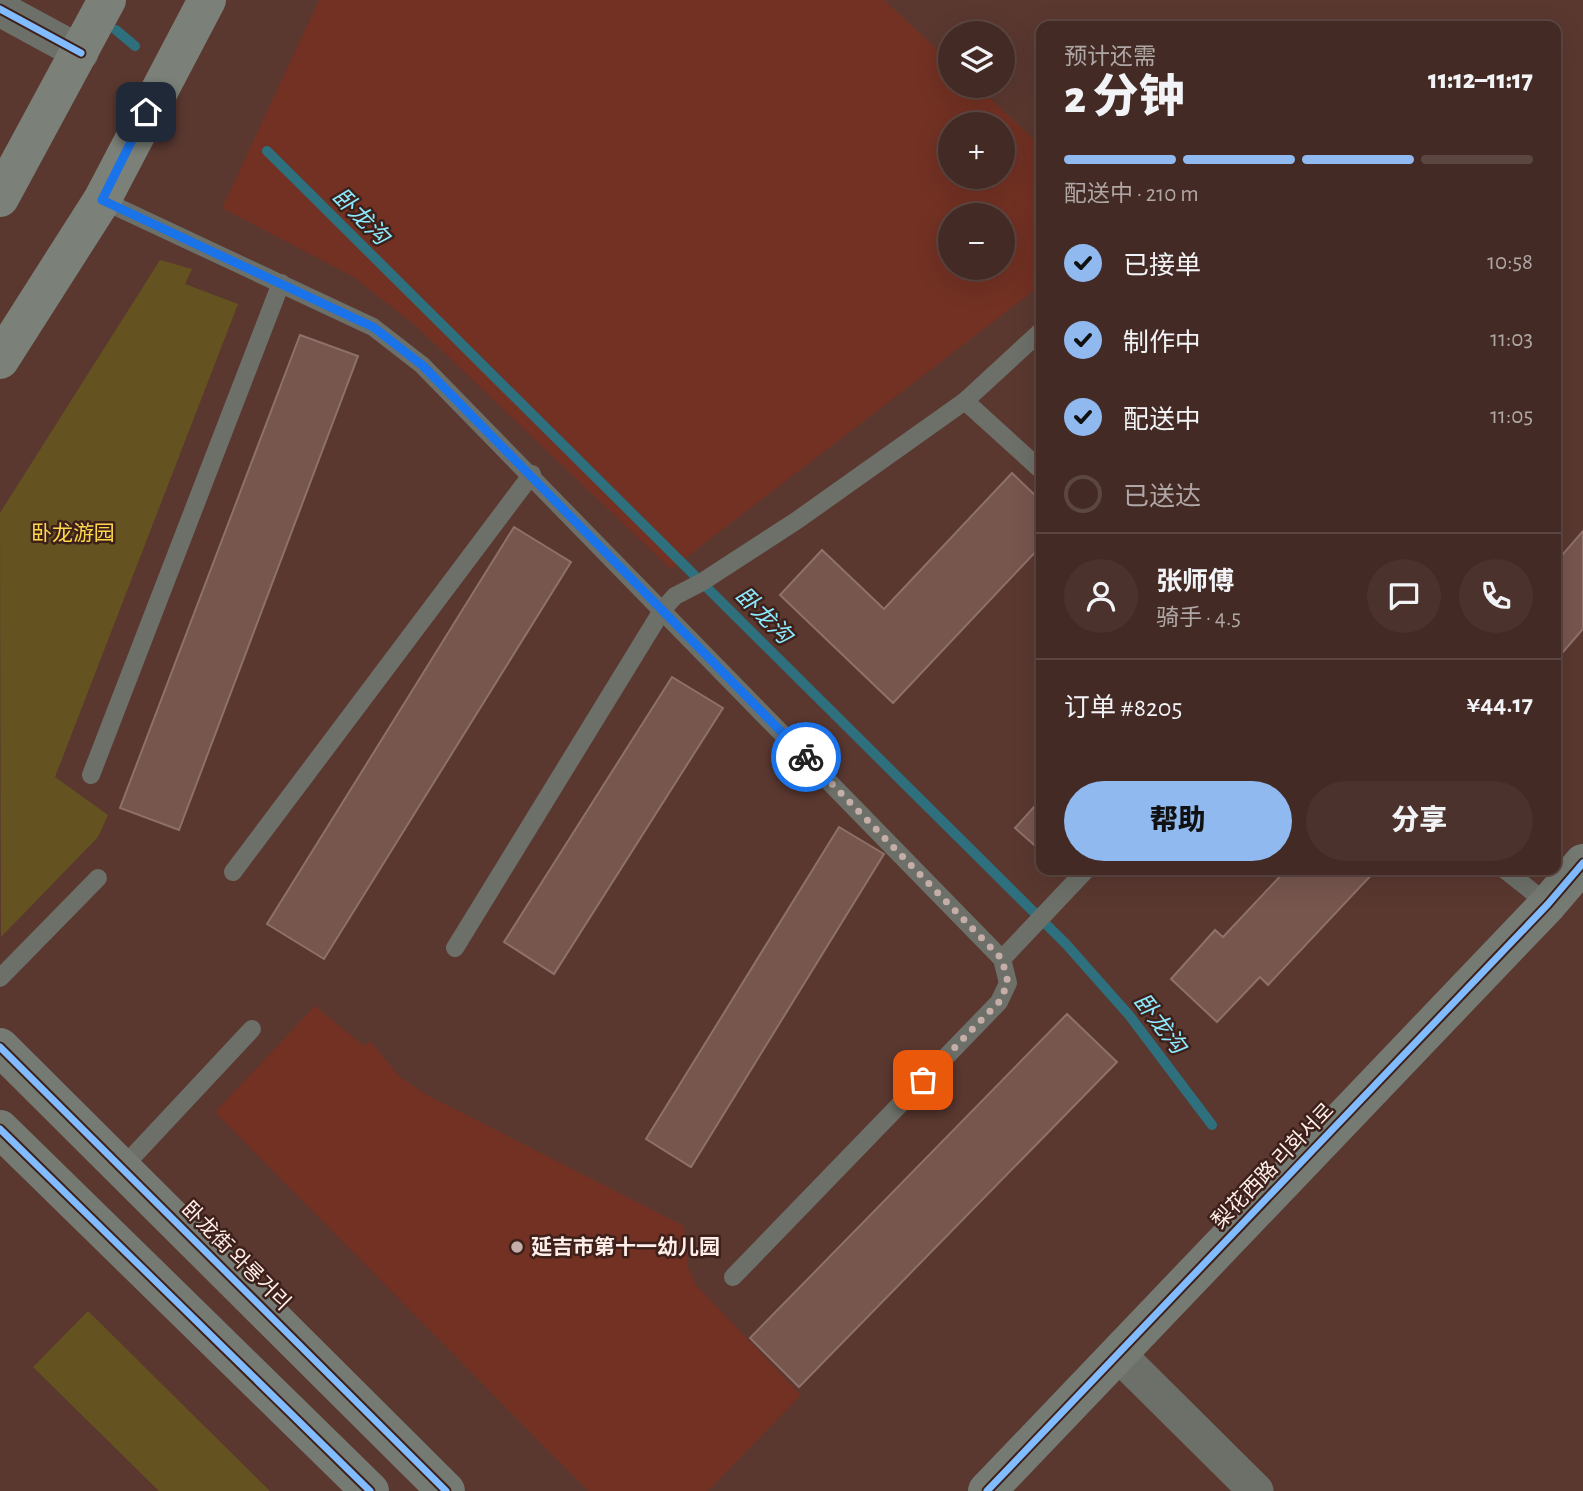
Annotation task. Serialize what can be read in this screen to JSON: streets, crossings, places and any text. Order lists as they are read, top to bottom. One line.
{"streets":{"street":["梨花西路 리화서로","卧龙街 와룡거리"]},"water":["卧龙沟"],"parks":["卧龙游园"],"places":["延吉市第十一幼儿园"],"page":{"map_buttons":["+","−"],"heading":["2 分钟","预计还需","11:12–11:17"],"panel":["张师傅","骑手 · 4.5","订单 #8205","¥44.17"],"bar":"配送中 · 210 m","list":[["已接单","10:58"],["制作中","11:03"],["配送中","11:05"],"已送达"],"buttons":["帮助","分享"]}}
